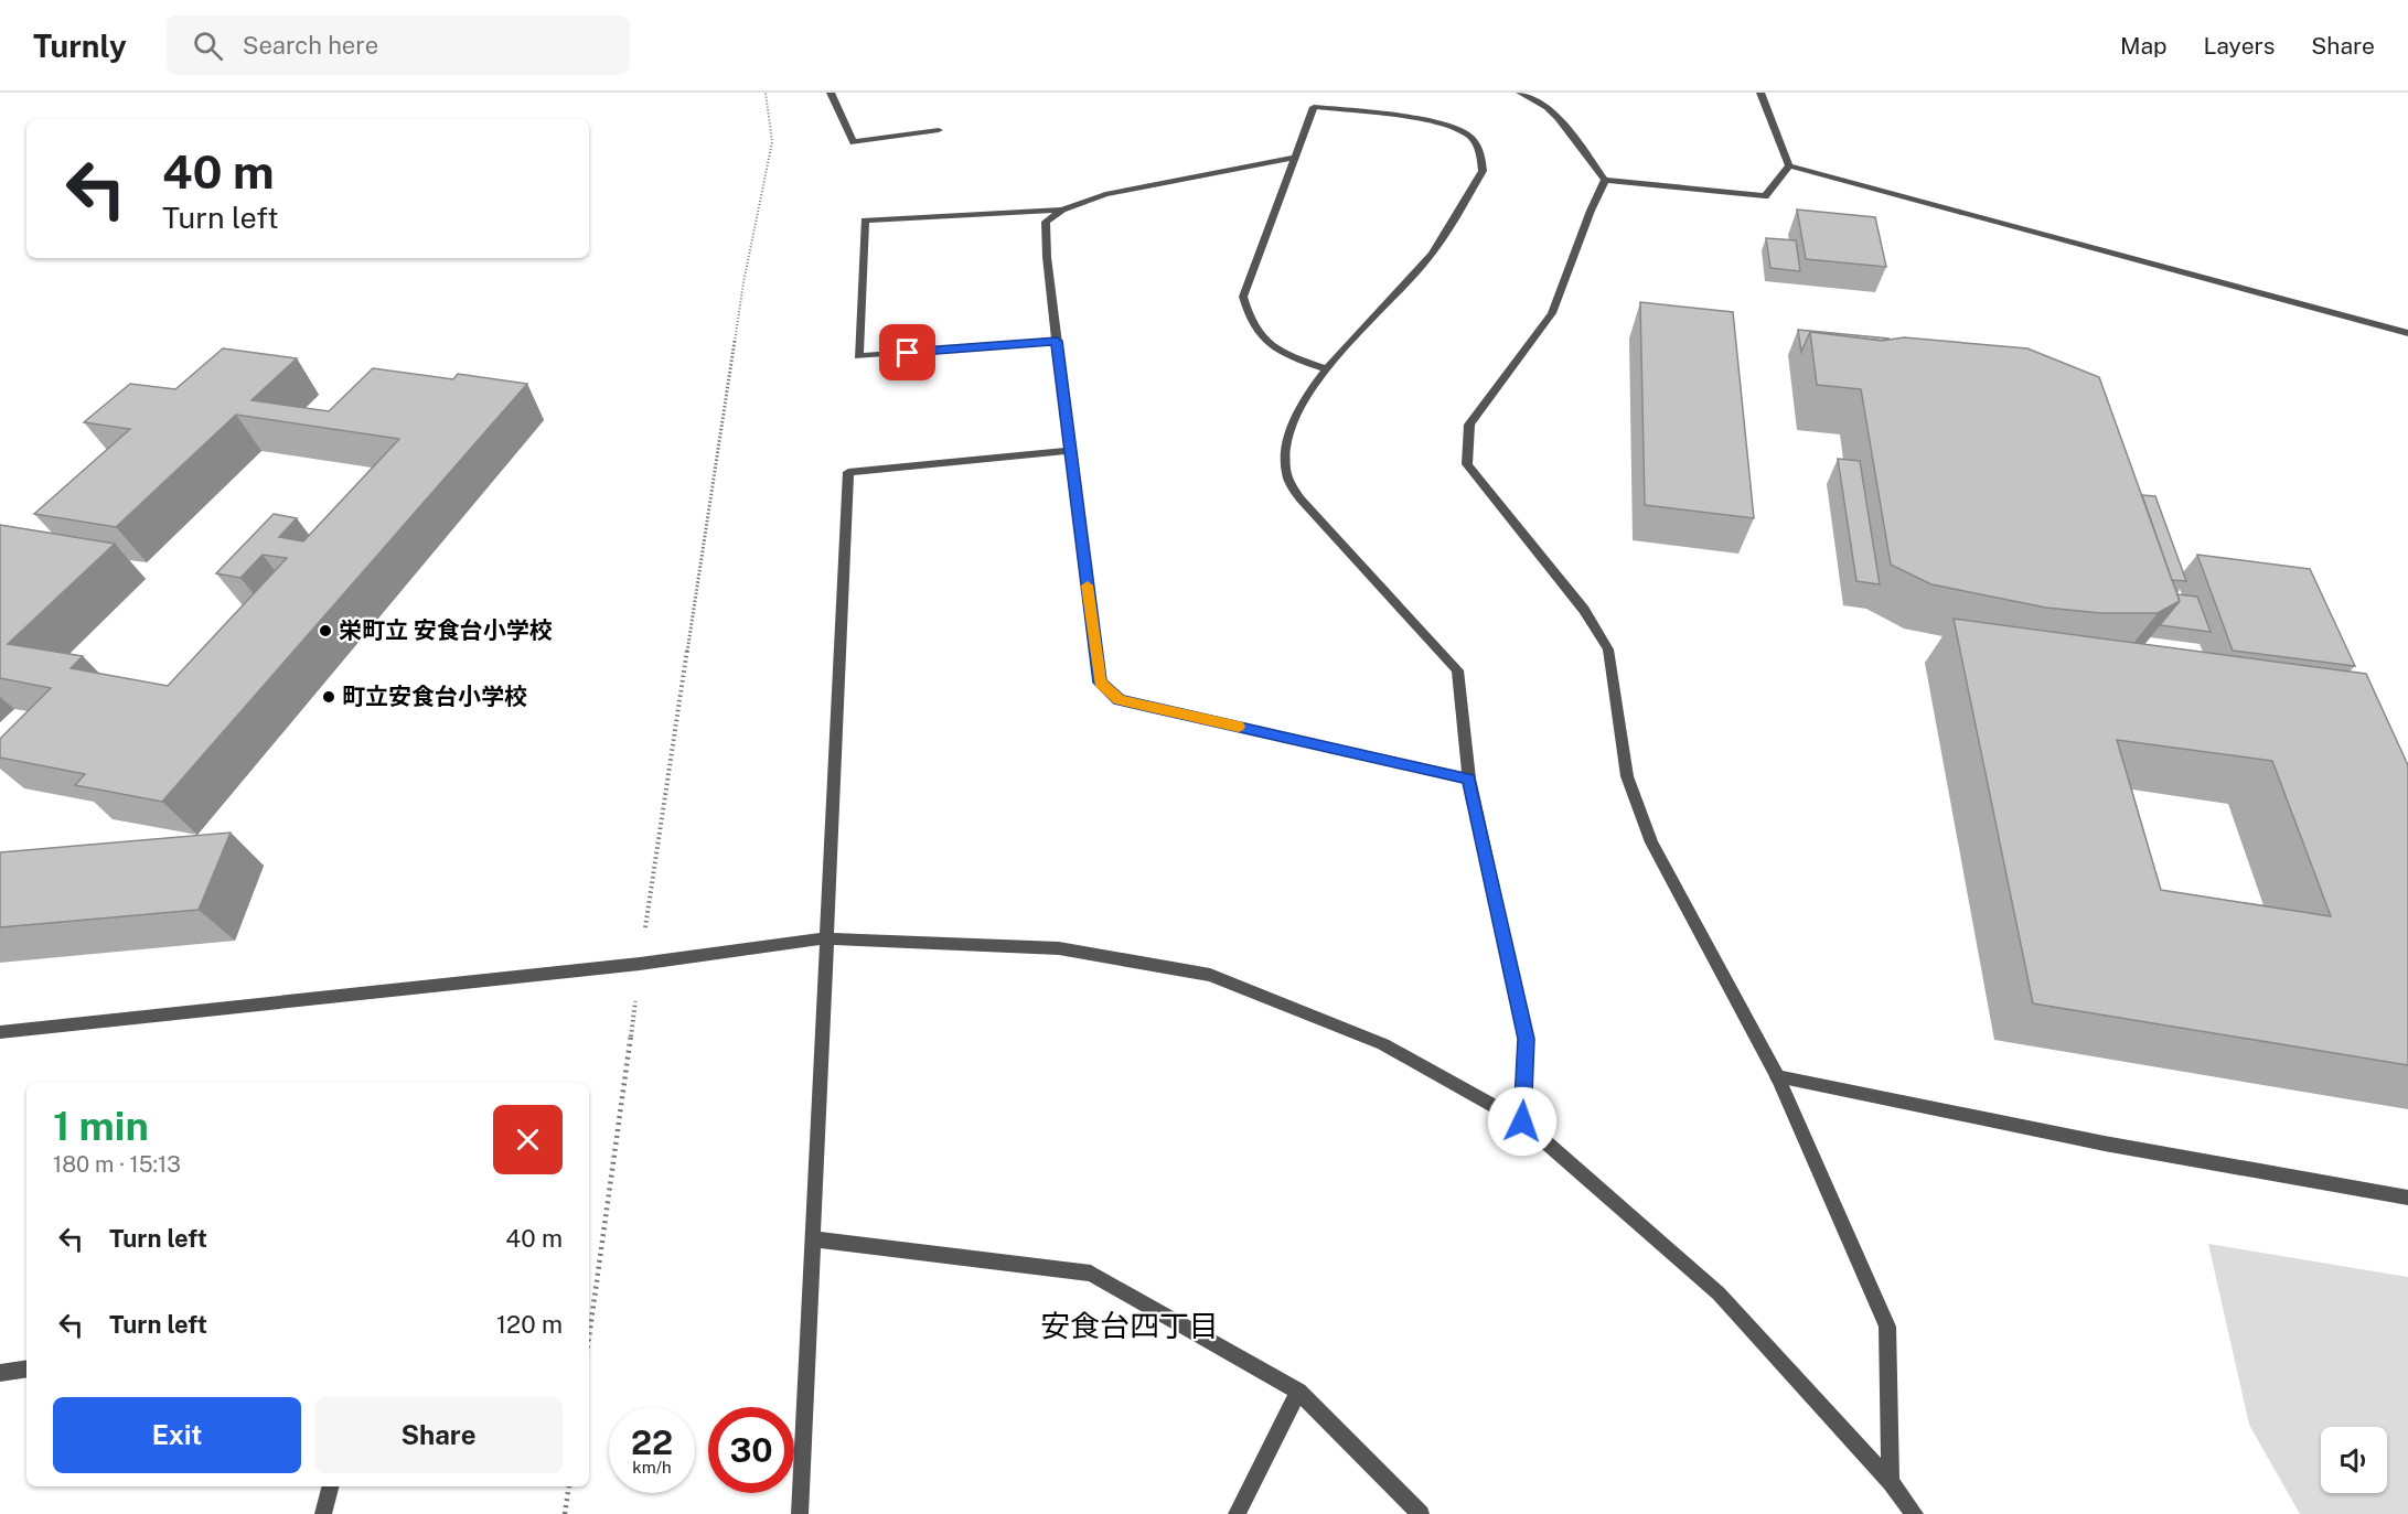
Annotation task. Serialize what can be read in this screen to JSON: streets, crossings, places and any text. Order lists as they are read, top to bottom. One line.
{"districts":["安食台四丁目"],"places":["栄町立 安食台小学校","町立安食台小学校"],"page":{"header":"Turnly","search":"Search here","nav":["Map","Layers","Share"],"turn":["40 m","Turn left"],"heading":["1 min","180 m · 15:13"],"list":[{"name":"Turn left","value":"40 m"},{"name":"Turn left","value":"120 m"}],"buttons":["Exit","Share"],"speed":"22 km/h","limit":"30"}}
